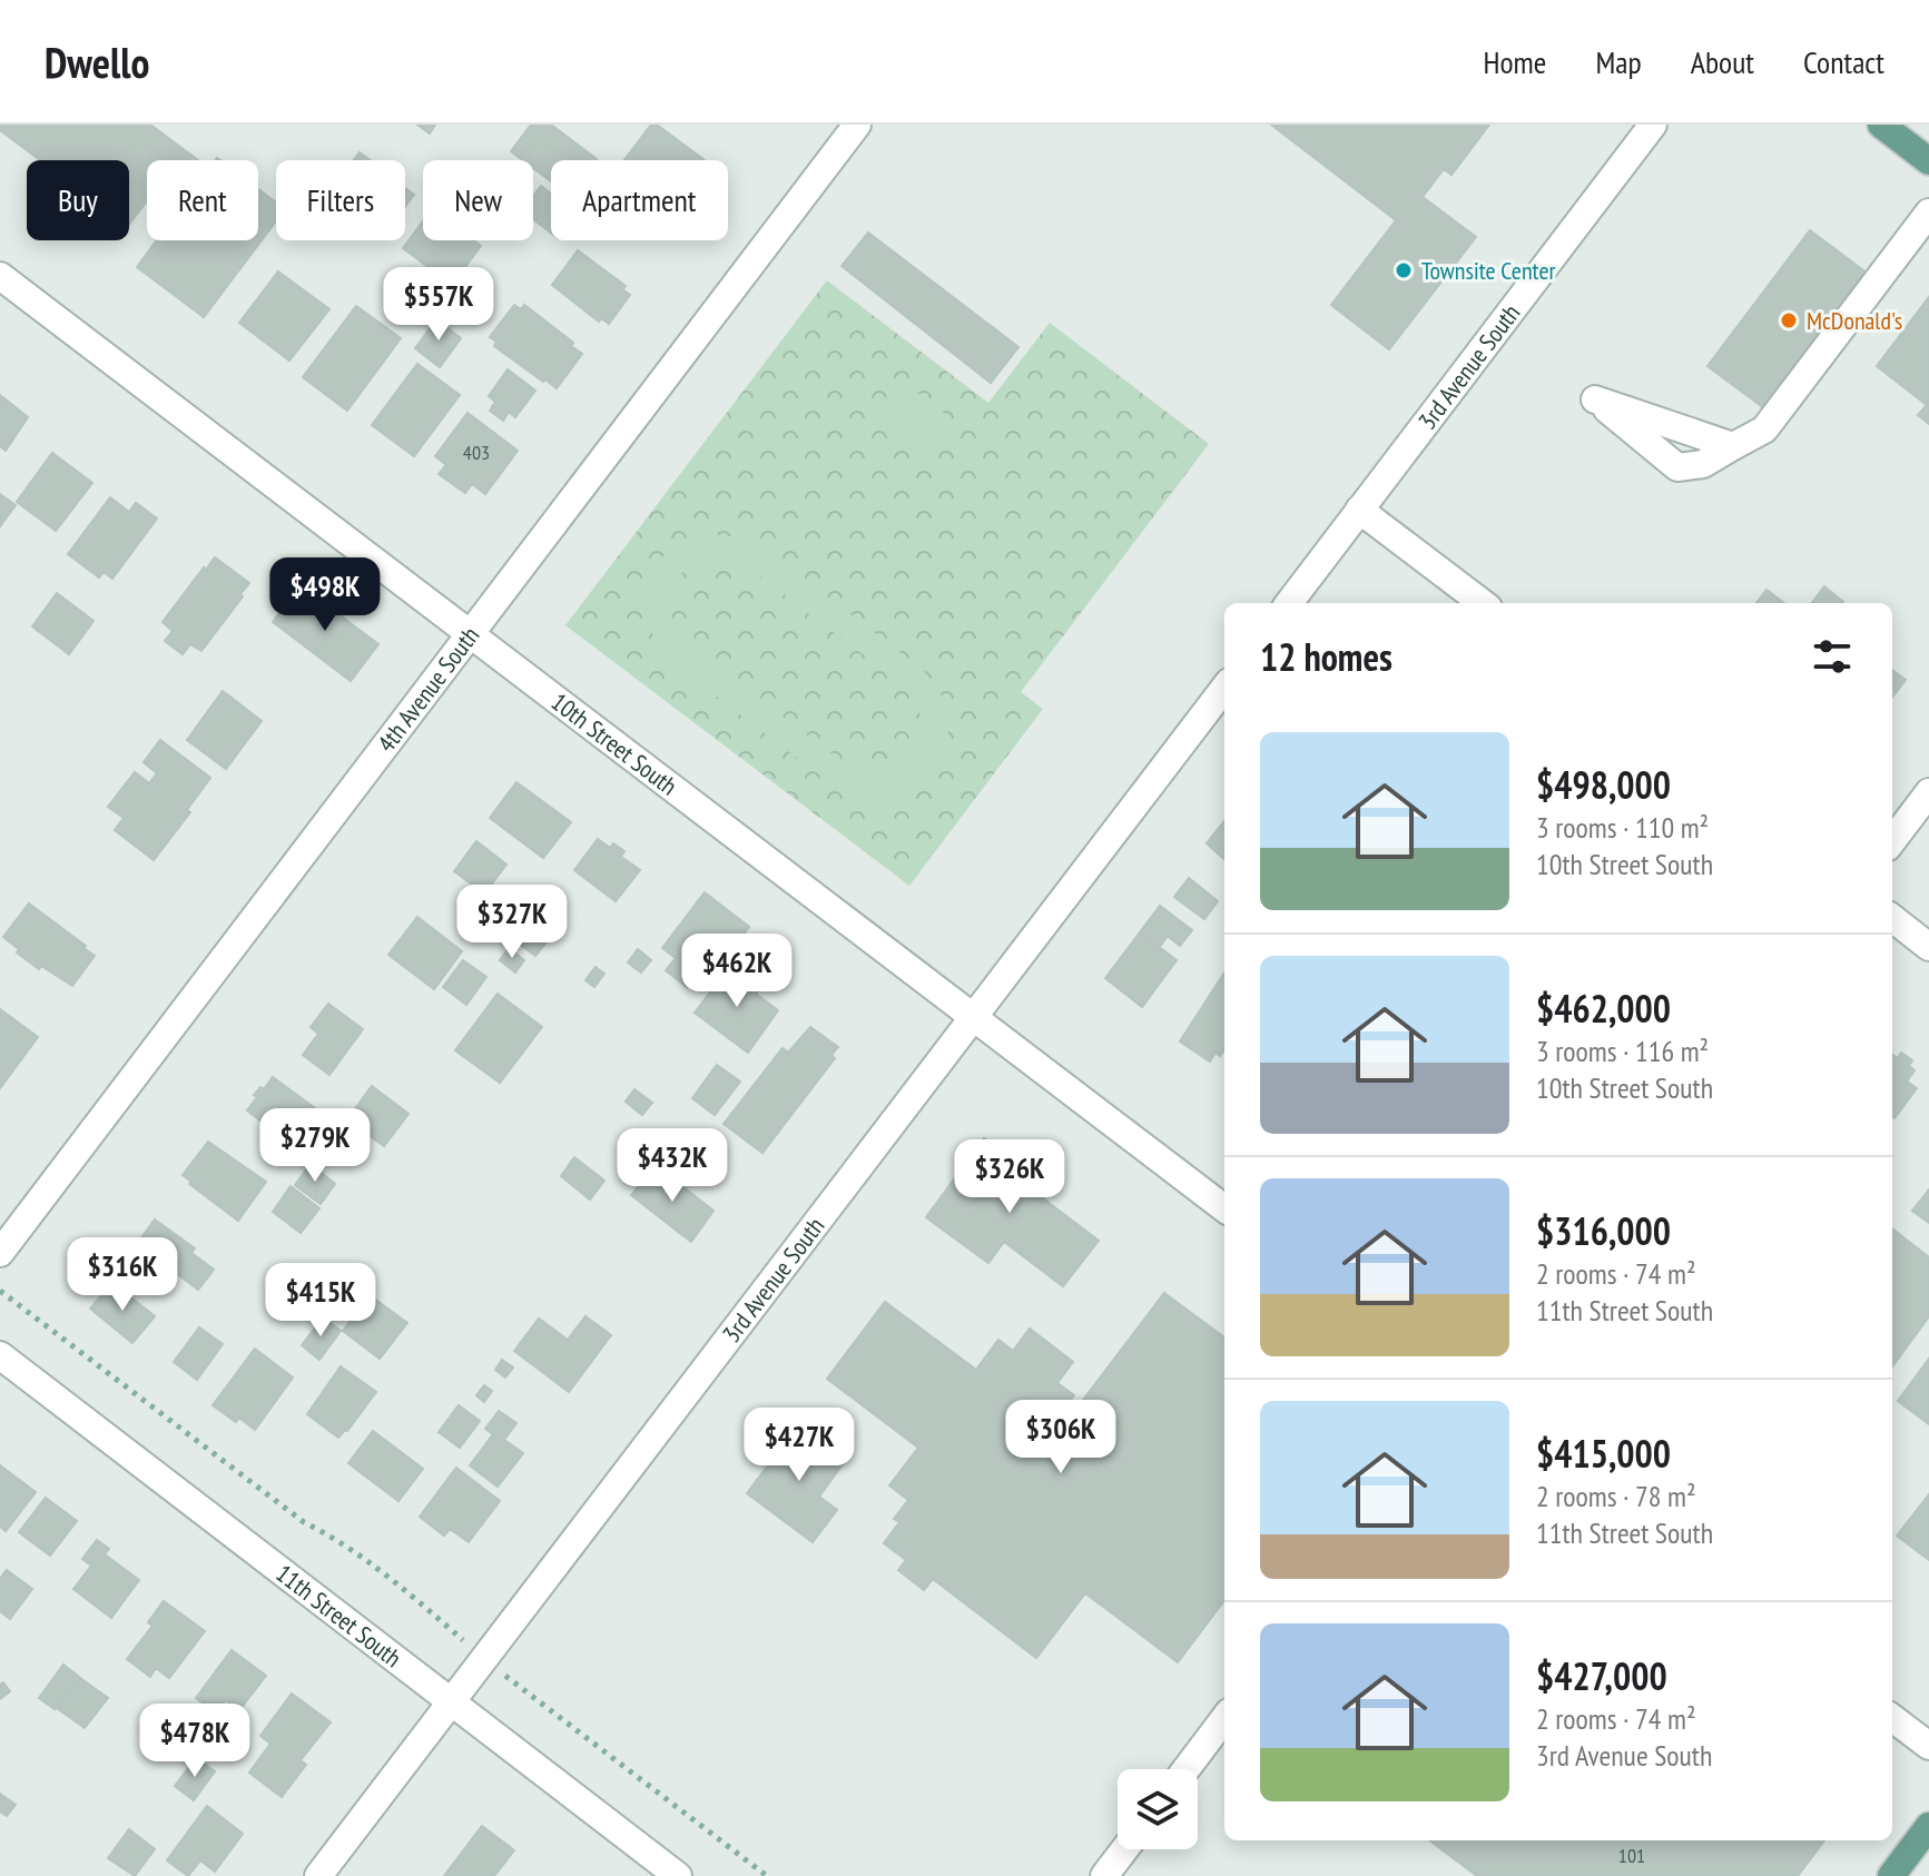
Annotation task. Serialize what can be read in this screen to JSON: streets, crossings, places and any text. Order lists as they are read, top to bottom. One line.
{"streets":{"street":["3rd Avenue South","4th Avenue South","10th Street South","11th Street South"]},"crossings":[["3rd Avenue South","10th Street South"],["3rd Avenue South","11th Street South"],["4th Avenue South","10th Street South"]],"places":["Townsite Center","McDonald's"],"house_numbers":["403","101"],"page":{"header":"Dwello","nav":["Home","Map","About","Contact"],"chip":["Buy","Rent","Filters","New","Apartment"],"price":["$557K","$498K","$327K","$462K","$279K","$432K","$326K","$316K","$415K","$306K","$427K","$478K"],"heading":"12 homes","list":[{"name":"$498,000","note":"3 rooms · 110 m² · 10th Street South"},{"name":"$462,000","note":"3 rooms · 116 m² · 10th Street South"},{"name":"$316,000","note":"2 rooms · 74 m² · 11th Street South"},{"name":"$415,000","note":"2 rooms · 78 m² · 11th Street South"},{"name":"$427,000","note":"2 rooms · 74 m² · 3rd Avenue South"}]}}
